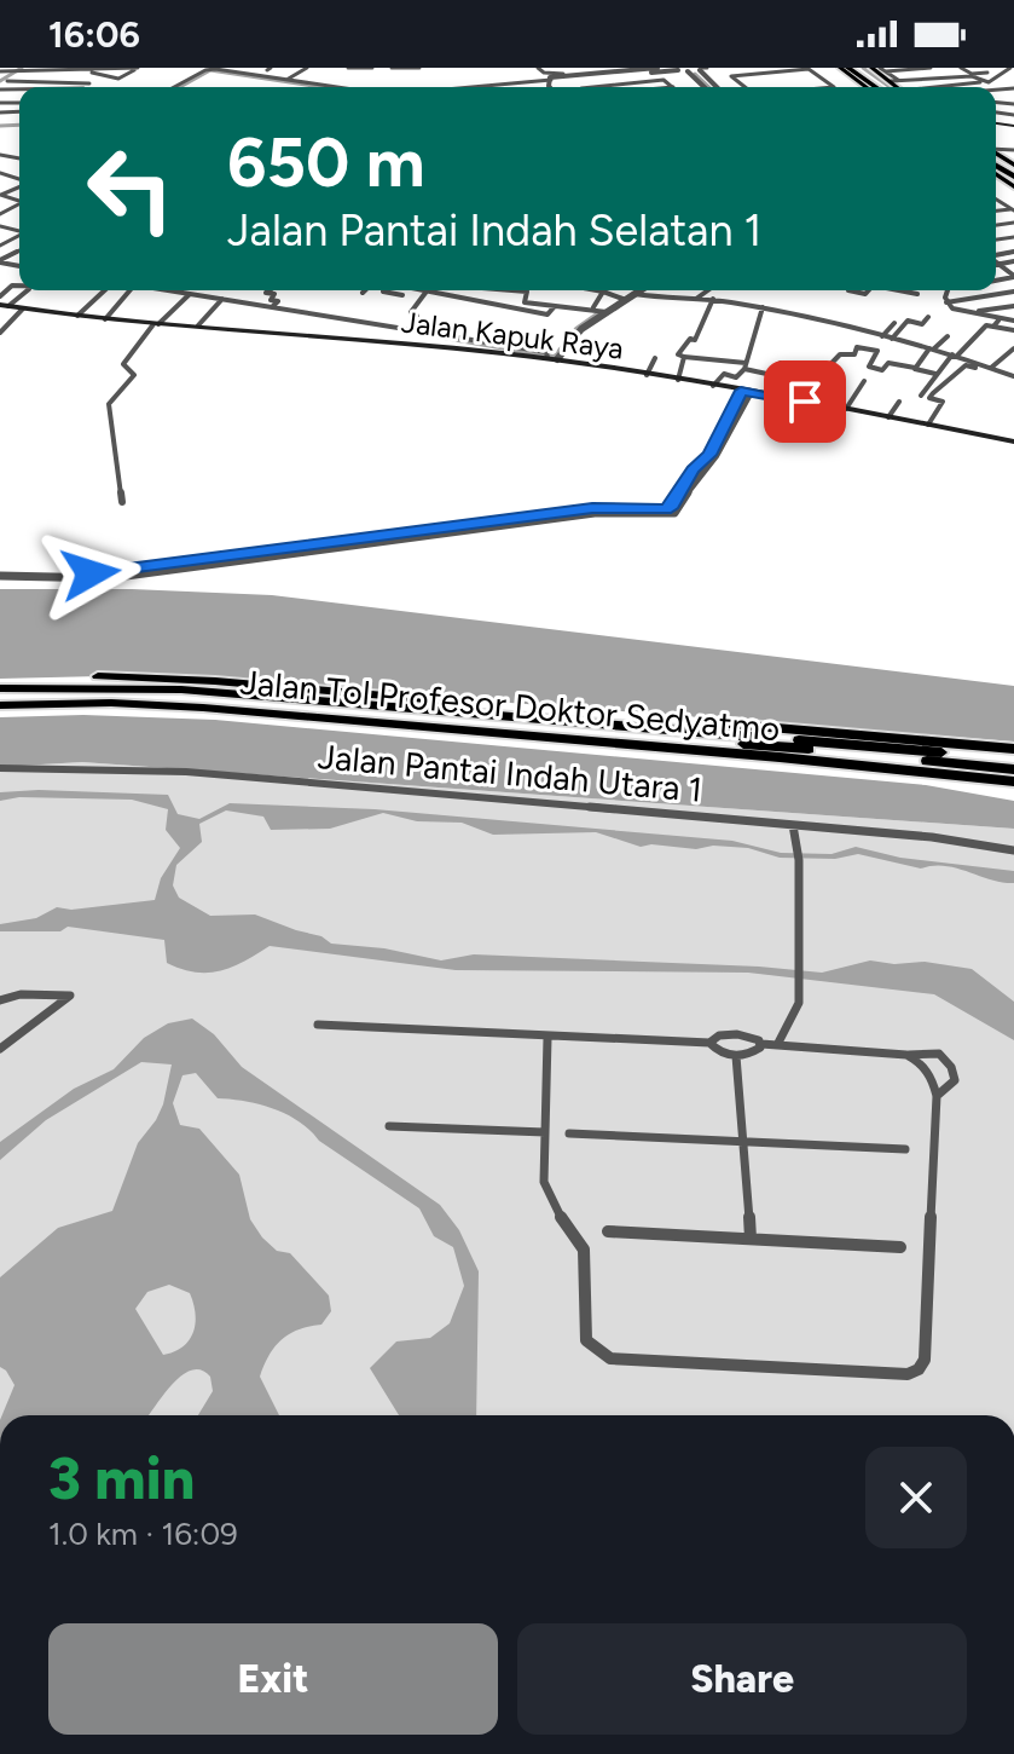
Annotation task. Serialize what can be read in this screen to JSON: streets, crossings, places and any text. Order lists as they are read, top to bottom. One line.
{"streets":{"highway":["Jalan Tol Profesor Doktor Sedyatmo"],"main road":["Jalan Kapuk Raya"],"street":["Jalan Pantai Indah Utara 1"]},"page":{"status":"16:06","turn":["650 m","Jalan Pantai Indah Selatan 1"],"heading":["3 min","1.0 km · 16:09"],"buttons":["Exit","Share"]}}
